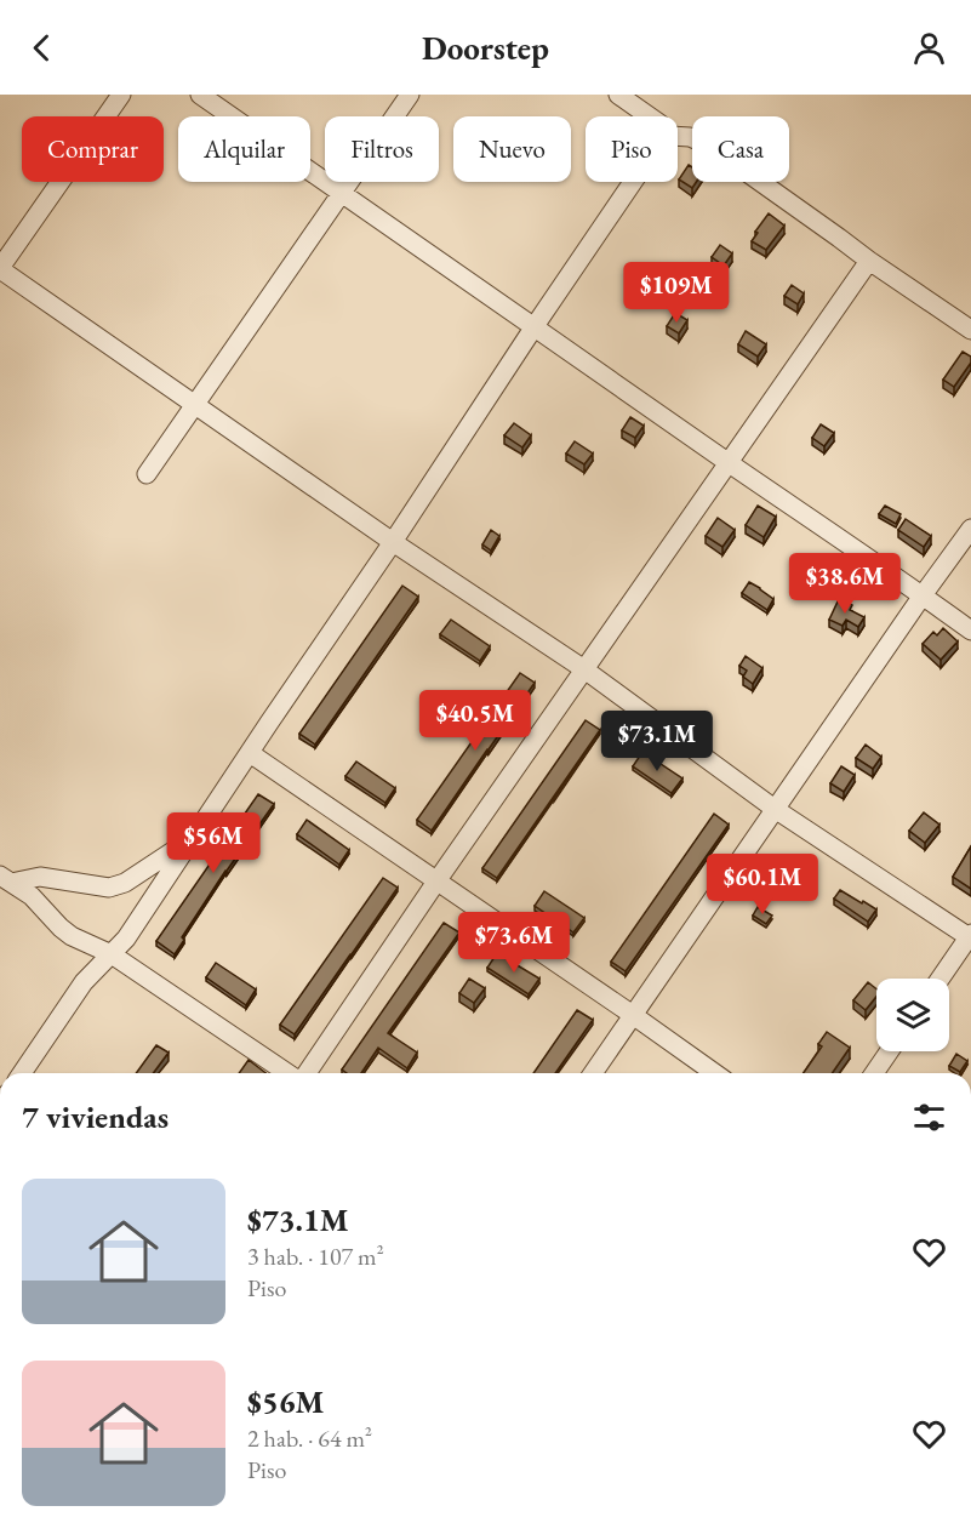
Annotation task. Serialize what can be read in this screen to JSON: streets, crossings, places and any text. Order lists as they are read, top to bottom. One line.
{"page":{"header":"Doorstep","chip":["Comprar","Alquilar","Filtros","Nuevo","Piso","Casa"],"price":["$109M","$38.6M","$40.5M","$73.1M","$56M","$60.1M","$73.6M"],"heading":"7 viviendas","list":[{"name":"$73.1M","note":"3 hab. · 107 m² · Piso"},{"name":"$56M","note":"2 hab. · 64 m² · Piso"}]}}
